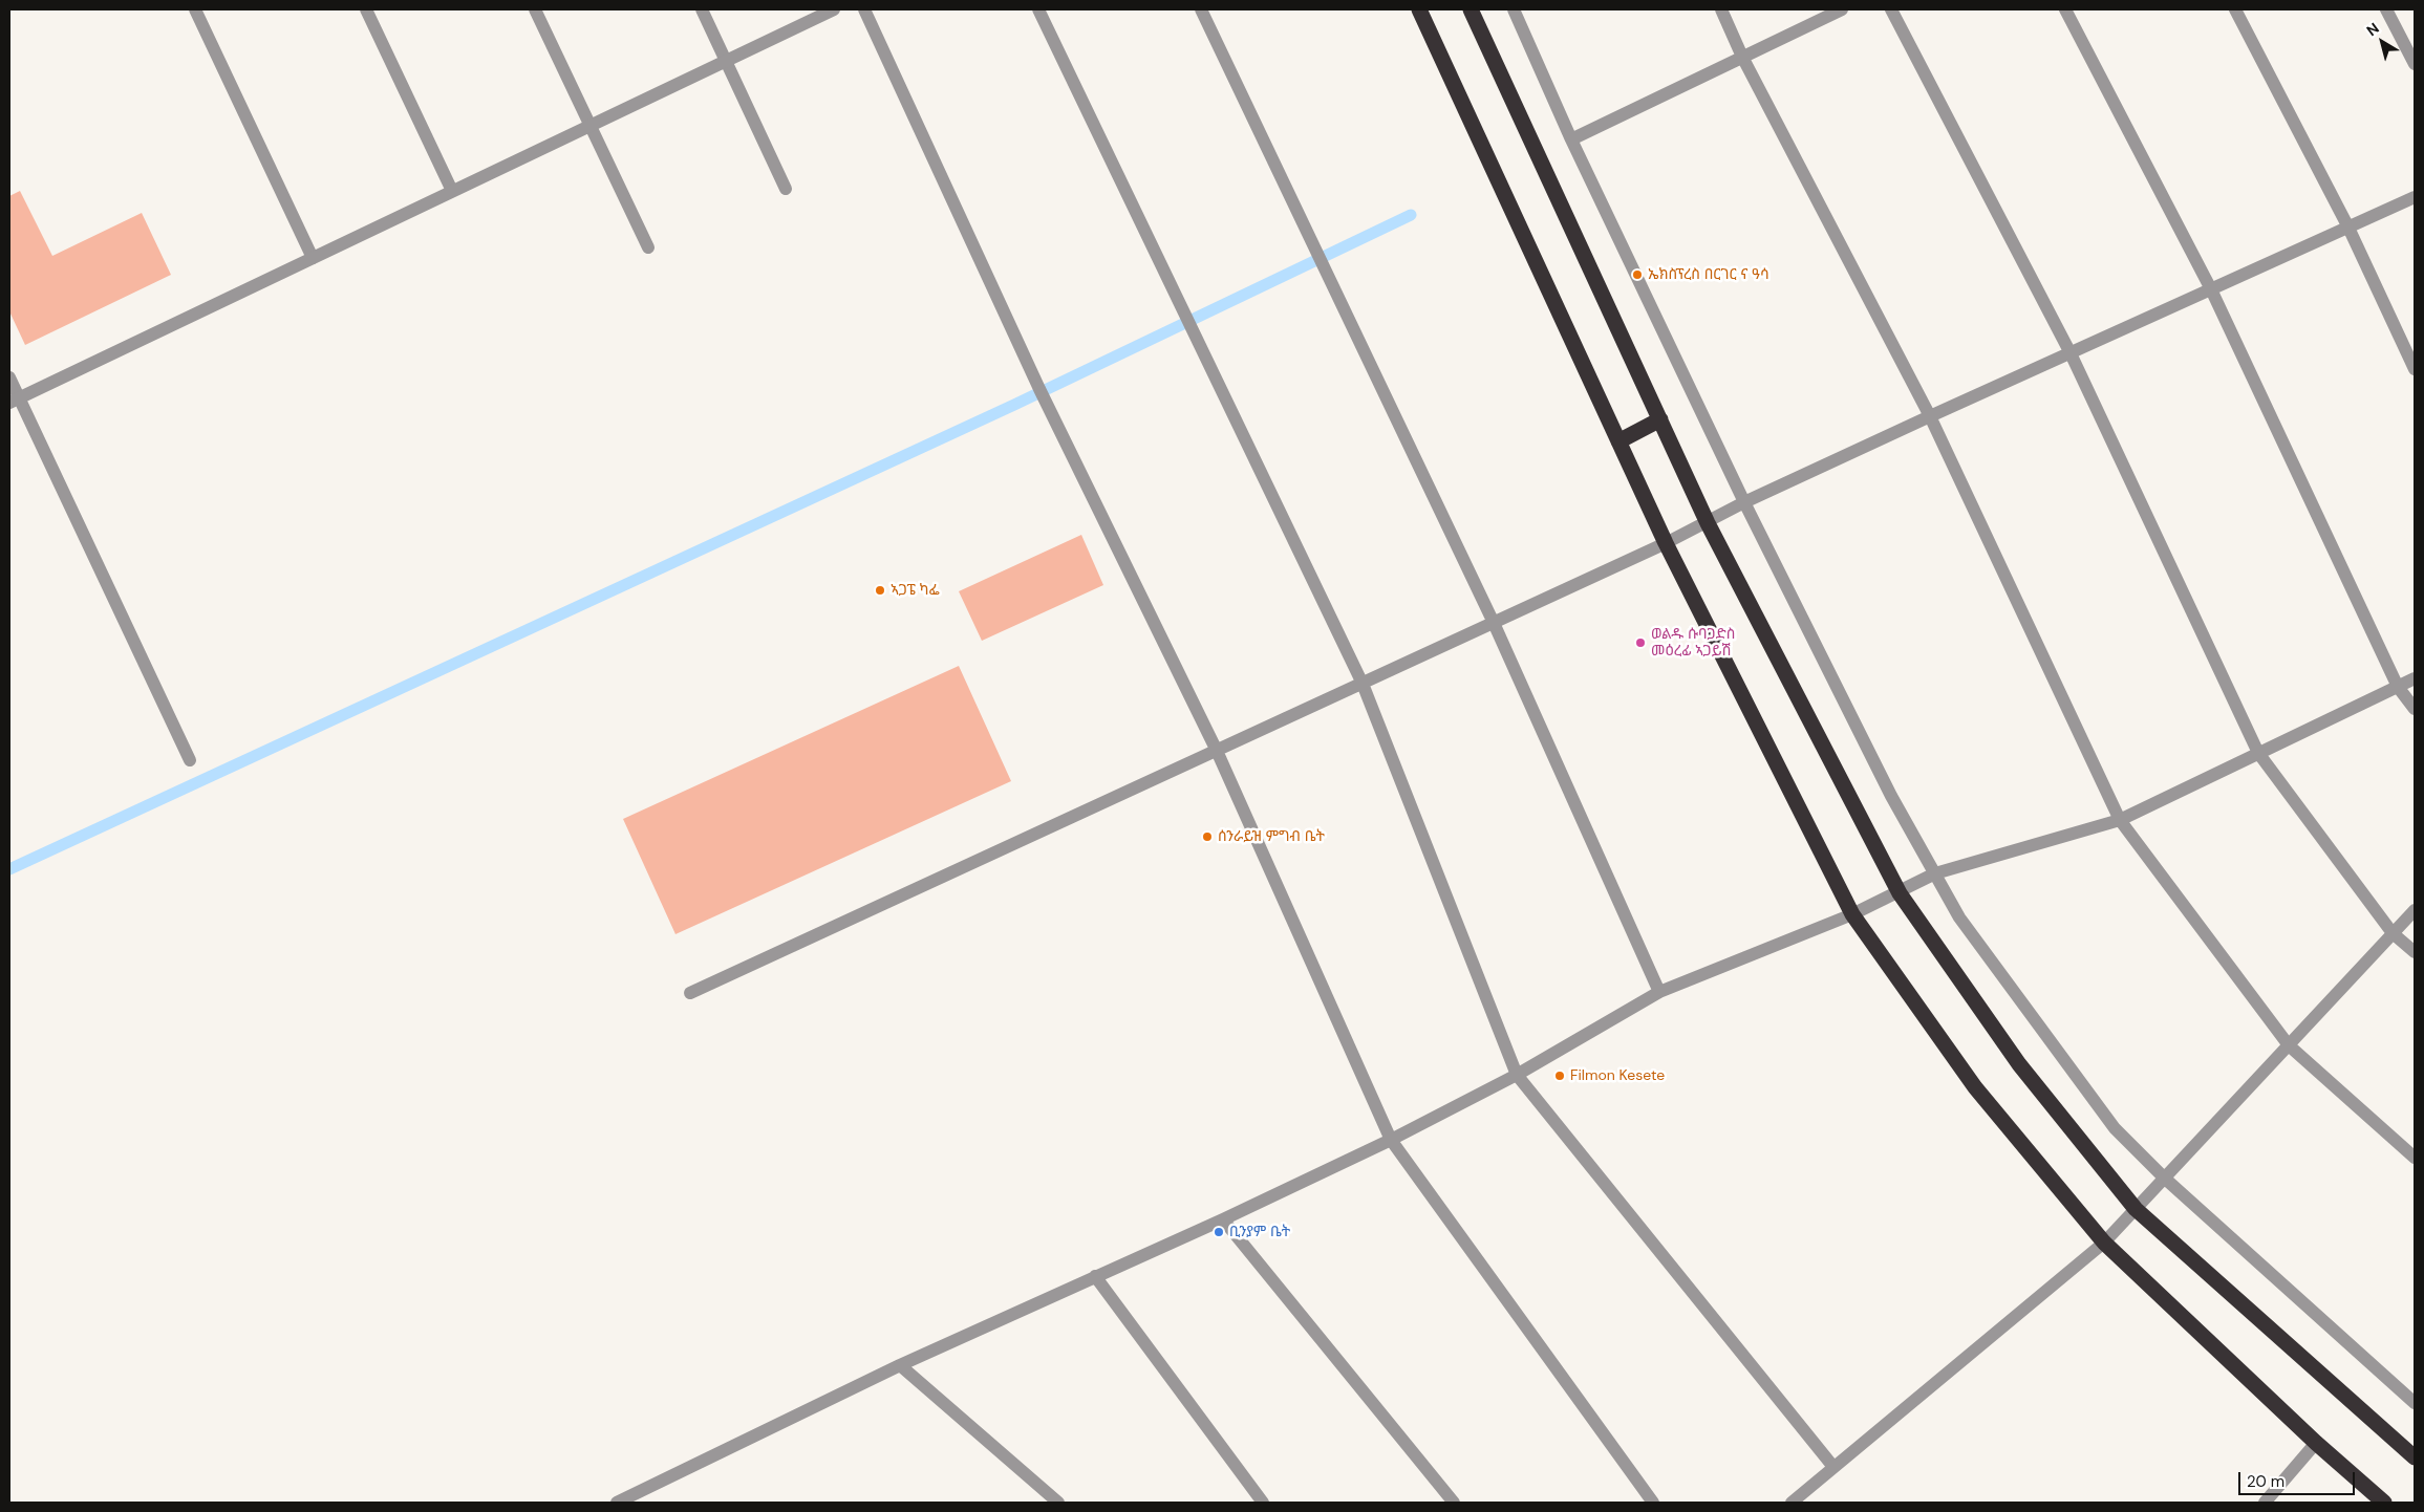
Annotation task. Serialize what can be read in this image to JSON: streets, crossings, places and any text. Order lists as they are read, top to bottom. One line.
{"places":["ኤክስፕረስ በርገር ና ዓሳ","ኣጋፔ ካፌ","ወልዱ ሱባጋድስ መዕረፊ ኣጋይሽ","ሰንራይዝ ምግብ ቤት","Filmon Kesete","ቢንያም ቤት"],"scale_bar":"20 m","north":"top left"}
